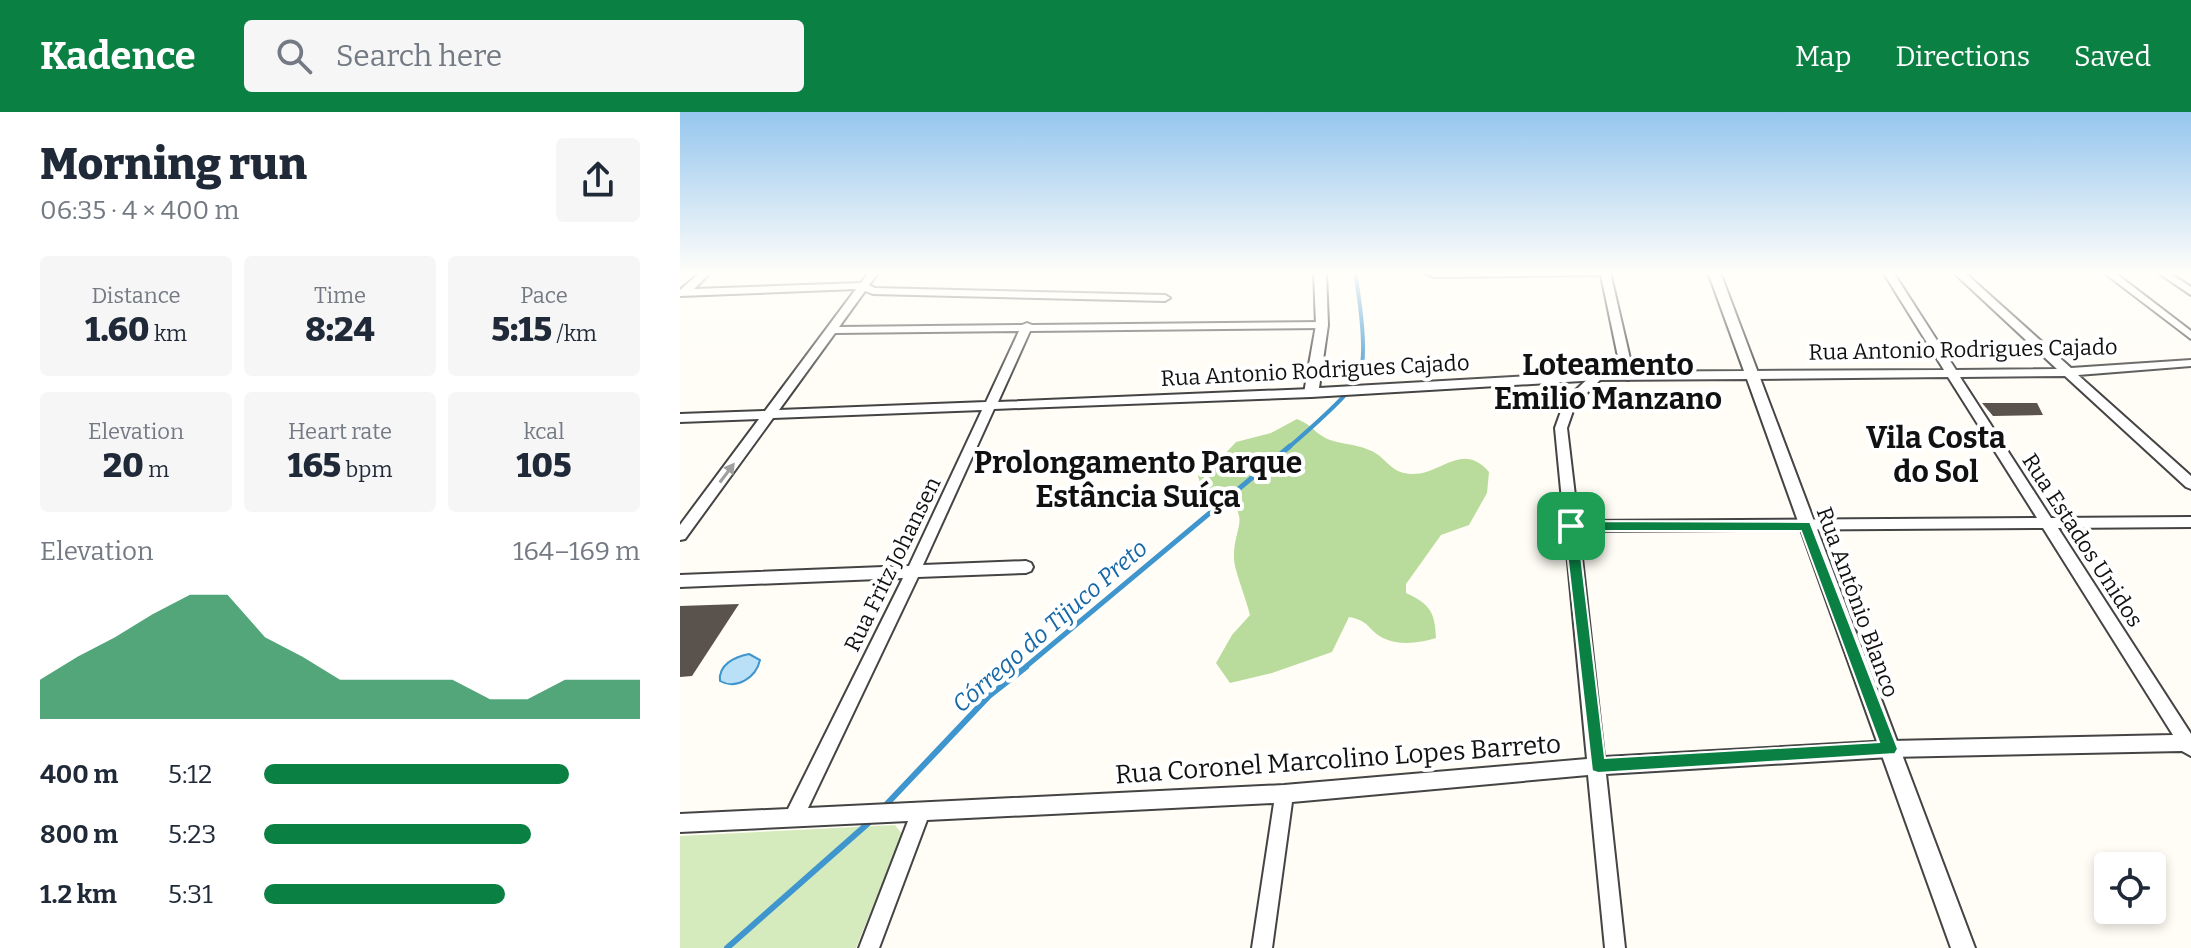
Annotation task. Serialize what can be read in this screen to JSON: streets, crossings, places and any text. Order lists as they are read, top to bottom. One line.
{"streets":{"street":["Rua Antonio Rodrigues Cajado","Rua Estados Unidos","Rua Fritz Johansen","Rua Antônio Blanco","Rua Coronel Marcolino Lopes Barreto"]},"crossings":[["Rua Antonio Rodrigues Cajado","Rua Estados Unidos"],["Rua Antonio Rodrigues Cajado","Rua Fritz Johansen"],["Rua Antonio Rodrigues Cajado","Rua Antônio Blanco"],["Rua Estados Unidos","Rua Coronel Marcolino Lopes Barreto"],["Rua Fritz Johansen","Rua Coronel Marcolino Lopes Barreto"],["Rua Antônio Blanco","Rua Coronel Marcolino Lopes Barreto"]],"districts":["Loteamento Emilio Manzano","Vila Costa do Sol","Prolongamento Parque Estância Suíça"],"water":["Córrego do Tijuco Preto"],"page":{"header":"Kadence","search":"Search here","nav":["Map","Directions","Saved"],"heading":["Morning run","06:35 · 4 × 400 m"],"stats":[["Distance","1.60 km"],["Time","8:24"],["Pace","5:15 /km"],["Elevation","20 m"],["Heart rate","165 bpm"],["kcal","105"]],"chart":["Elevation","164–169 m"],"list":[{"name":"400 m","note":"5:12"},{"name":"800 m","note":"5:23"},{"name":"1.2 km","note":"5:31"}]}}
